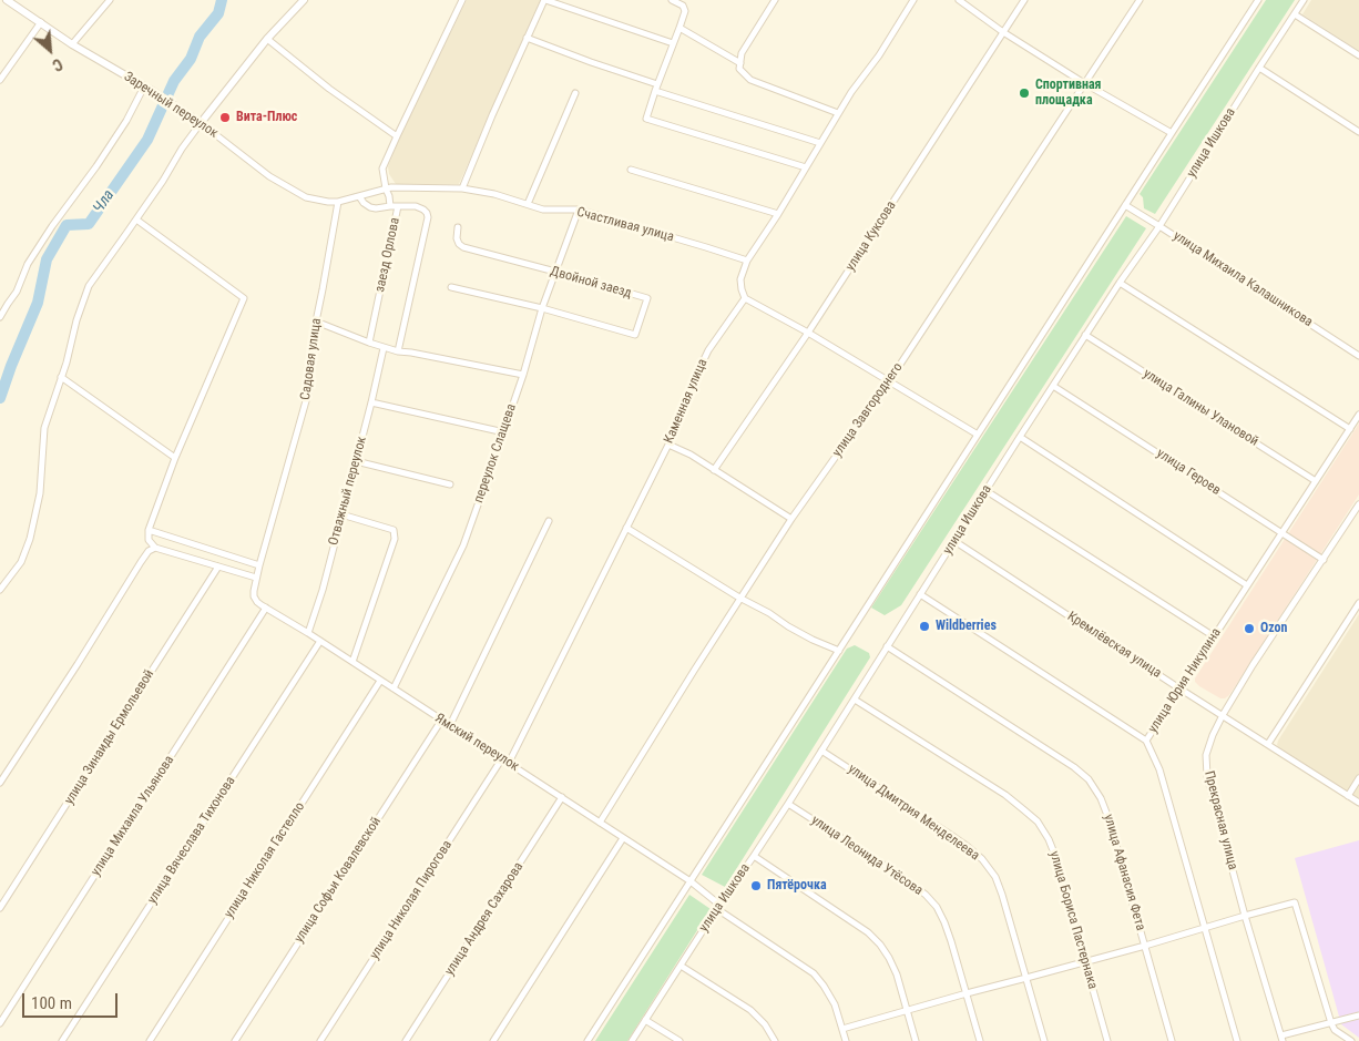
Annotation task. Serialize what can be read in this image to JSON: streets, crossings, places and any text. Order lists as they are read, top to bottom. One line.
{"streets":{"street":["Заречный переулок","улица Ишкова","Счастливая улица","улица Куксова","заезд Орлова","улица Михаила Калашникова","Двойной заезд","Садовая улица","Каменная улица","улица Галины Улановой","улица Завгороднего","переулок Слащева","улица Героев","Отважный переулок","Кремлёвская улица","улица Юрия Никулина","улица Зинаиды Ермольевой","Ямский переулок","улица Дмитрия Менделеева","улица Михаила Ульянова","Прекрасная улица","улица Вячеслава Тихонова","улица Леонида Утёсова","улица Николая Гастелло","улица Афанасия Фета","улица Софьи Ковалевской","улица Николая Пирогова","улица Андрея Сахарова","улица Бориса Пастернака"]},"crossings":[["Заречный переулок","Счастливая улица"],["Заречный переулок","Садовая улица"],["улица Ишкова","улица Михаила Калашникова"],["улица Ишкова","улица Галины Улановой"],["улица Ишкова","улица Героев"],["улица Ишкова","Кремлёвская улица"],["улица Ишкова","Ямский переулок"],["улица Ишкова","улица Дмитрия Менделеева"],["улица Ишкова","улица Леонида Утёсова"],["улица Ишкова","улица Афанасия Фета"],["улица Ишкова","улица Бориса Пастернака"],["Счастливая улица","Садовая улица"],["Счастливая улица","переулок Слащева"],["Двойной заезд","переулок Слащева"],["Садовая улица","Ямский переулок"],["Садовая улица","улица Михаила Ульянова"],["Каменная улица","Ямский переулок"],["улица Галины Улановой","улица Юрия Никулина"],["улица Завгороднего","Ямский переулок"],["переулок Слащева","Ямский переулок"],["улица Героев","улица Юрия Никулина"],["улица Героев","Прекрасная улица"],["Отважный переулок","Ямский переулок"],["Кремлёвская улица","улица Юрия Никулина"],["Кремлёвская улица","Прекрасная улица"],["Ямский переулок","улица Михаила Ульянова"],["Ямский переулок","улица Вячеслава Тихонова"],["Ямский переулок","улица Николая Гастелло"],["Ямский переулок","улица Софьи Ковалевской"],["Ямский переулок","улица Николая Пирогова"],["Ямский переулок","улица Андрея Сахарова"]],"water":["Чла"],"places":["Спортивная площадка","Вита-Плюс","Wildberries","Ozon","Пятёрочка"],"scale_bar":"100 m","north":"bottom right"}
